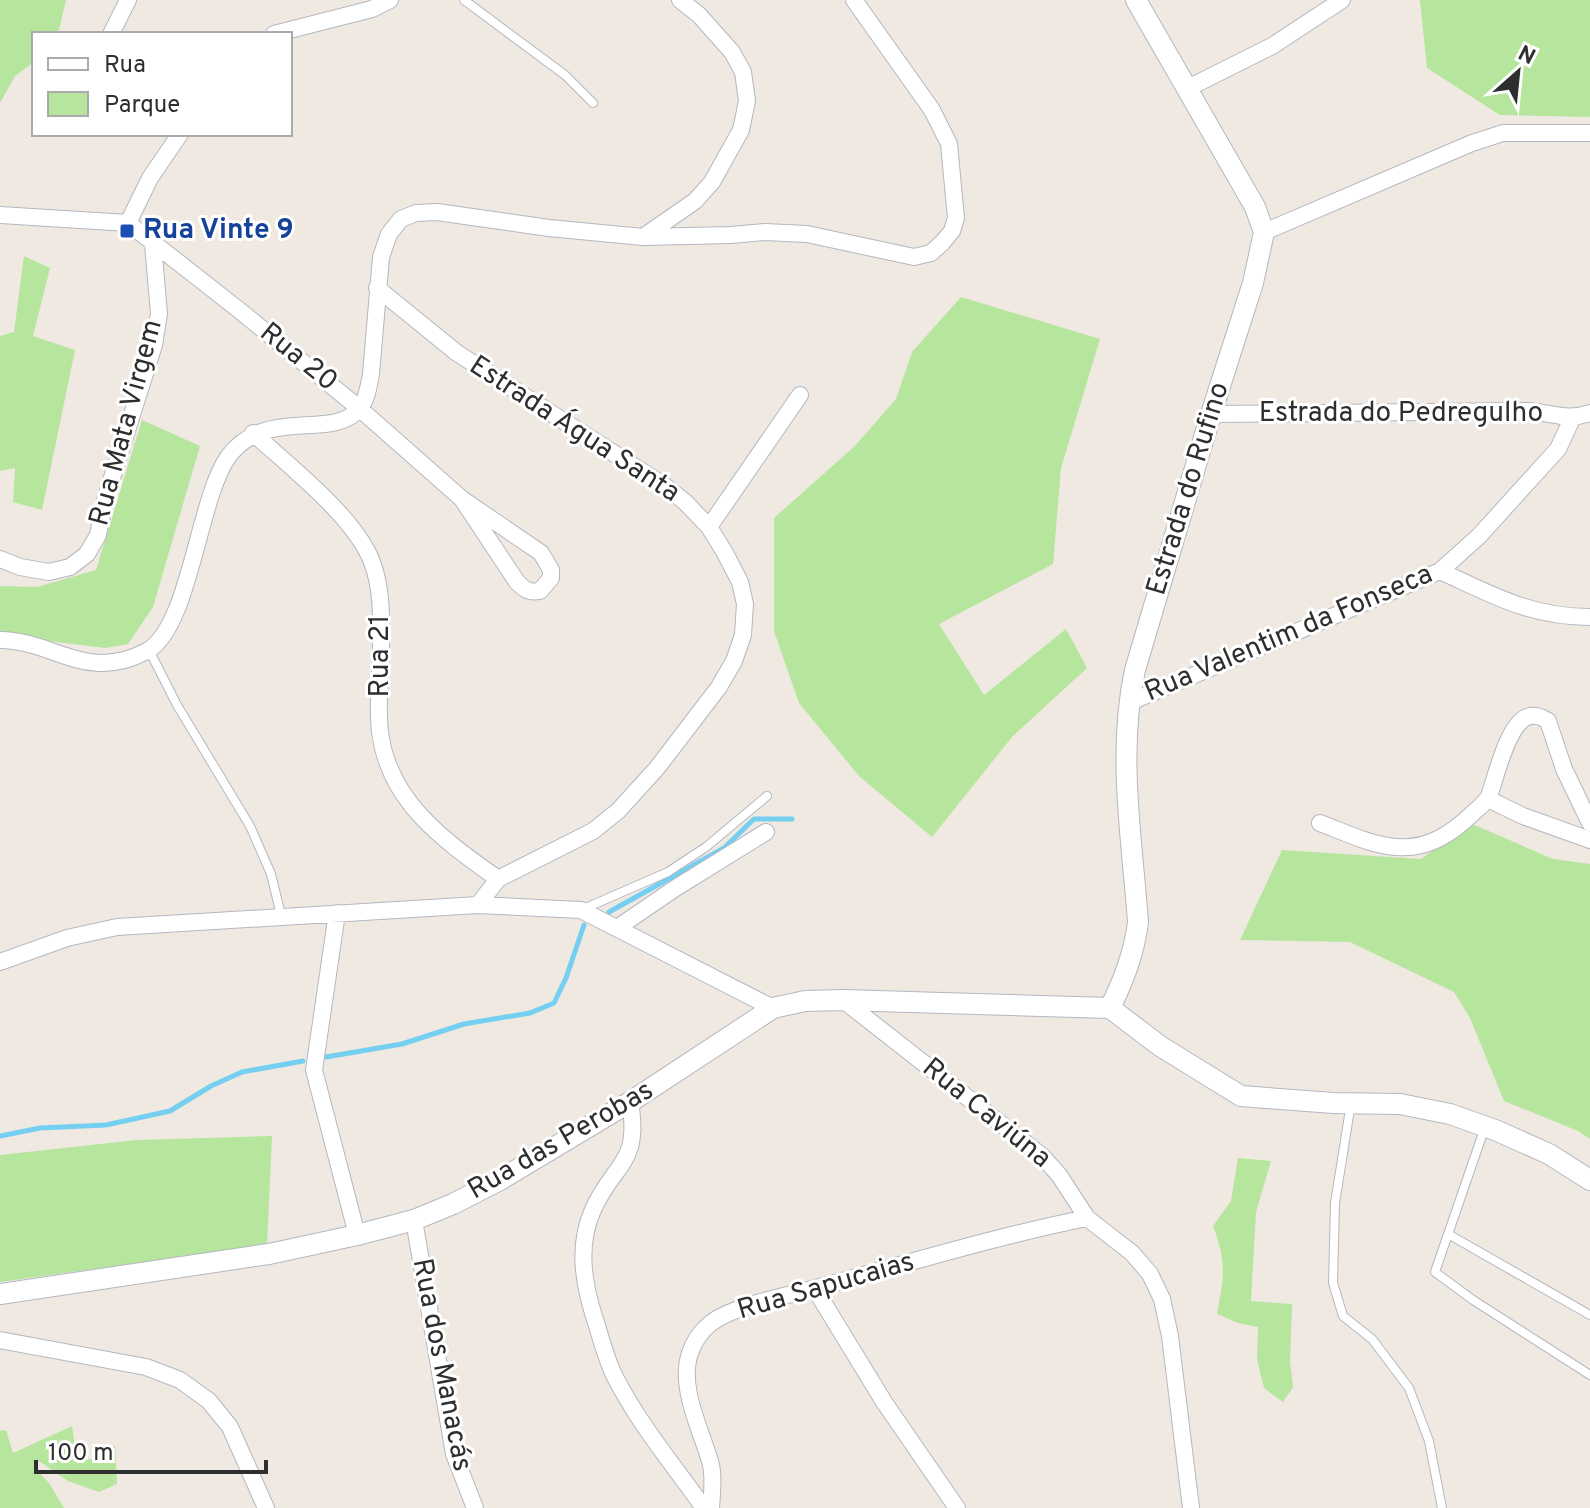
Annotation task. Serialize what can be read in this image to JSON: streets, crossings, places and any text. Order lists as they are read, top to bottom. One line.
{"streets":{"street":["Rua 20","Estrada do Pedregulho","Rua Mata Virgem","Estrada Água Santa","Estrada do Rufino","Rua Valentim da Fonseca","Rua 21","Rua Caviúna","Rua das Perobas","Rua Sapucaias","Rua dos Manacás"]},"crossings":[["Rua 20","Rua Mata Virgem"],["Estrada do Pedregulho","Estrada do Rufino"],["Estrada do Pedregulho","Rua Valentim da Fonseca"],["Estrada Água Santa","Rua 21"],["Estrada do Rufino","Rua Valentim da Fonseca"],["Estrada do Rufino","Rua das Perobas"],["Rua Caviúna","Rua das Perobas"],["Rua Caviúna","Rua Sapucaias"],["Rua das Perobas","Rua dos Manacás"]],"places":{"transit":["Rua Vinte 9"]},"legend":["Rua","Parque"],"scale_bar":"100 m","north":"top right"}
